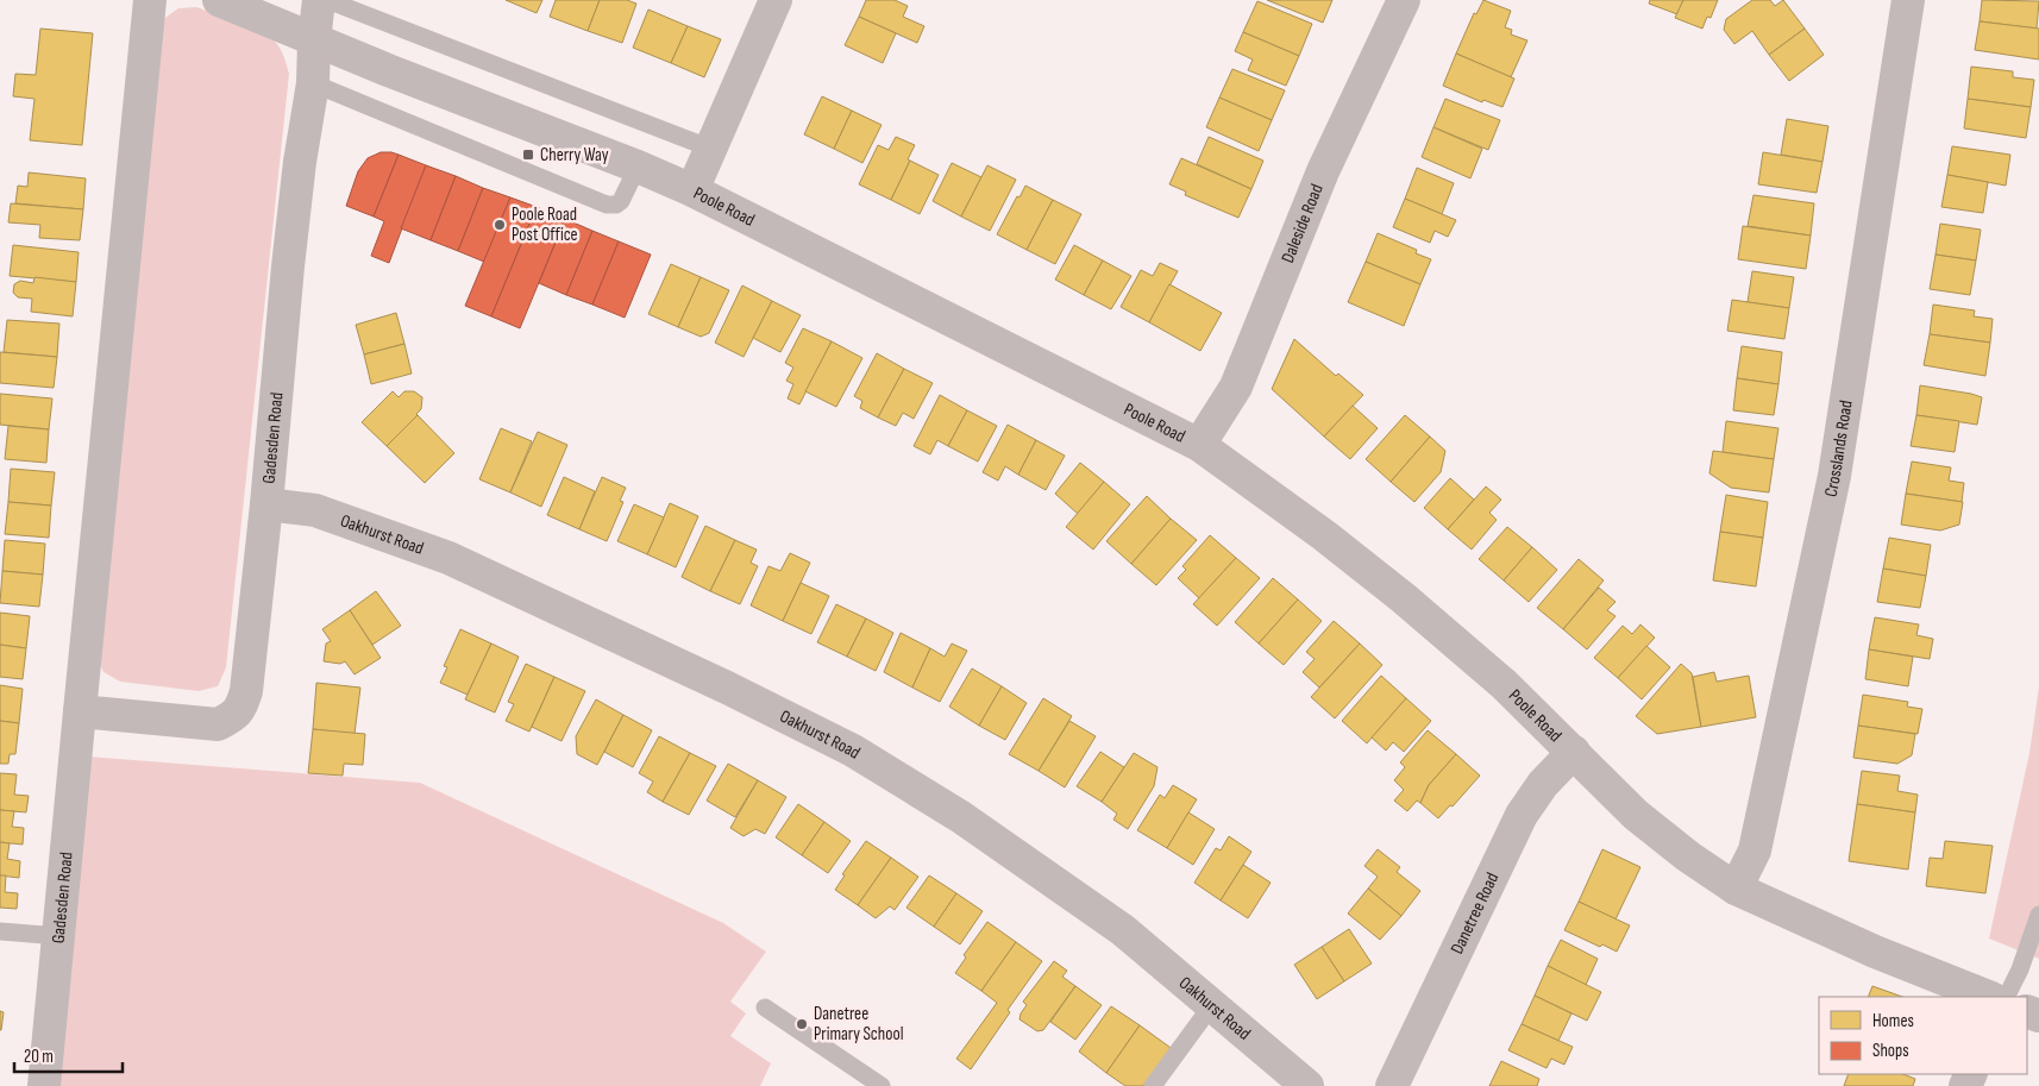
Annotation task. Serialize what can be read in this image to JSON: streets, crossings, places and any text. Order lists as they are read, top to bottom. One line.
{"streets":{"street":["Poole Road","Daleside Road","Gadesden Road","Crosslands Road","Oakhurst Road","Danetree Road"]},"crossings":[["Poole Road","Daleside Road"],["Poole Road","Gadesden Road"],["Poole Road","Crosslands Road"],["Poole Road","Danetree Road"],["Gadesden Road","Oakhurst Road"]],"places":{"transit":["Cherry Way"],"other":["Poole Road Post Office","Danetree Primary School"]},"legend":["Homes","Shops"],"scale_bar":"20 m"}
